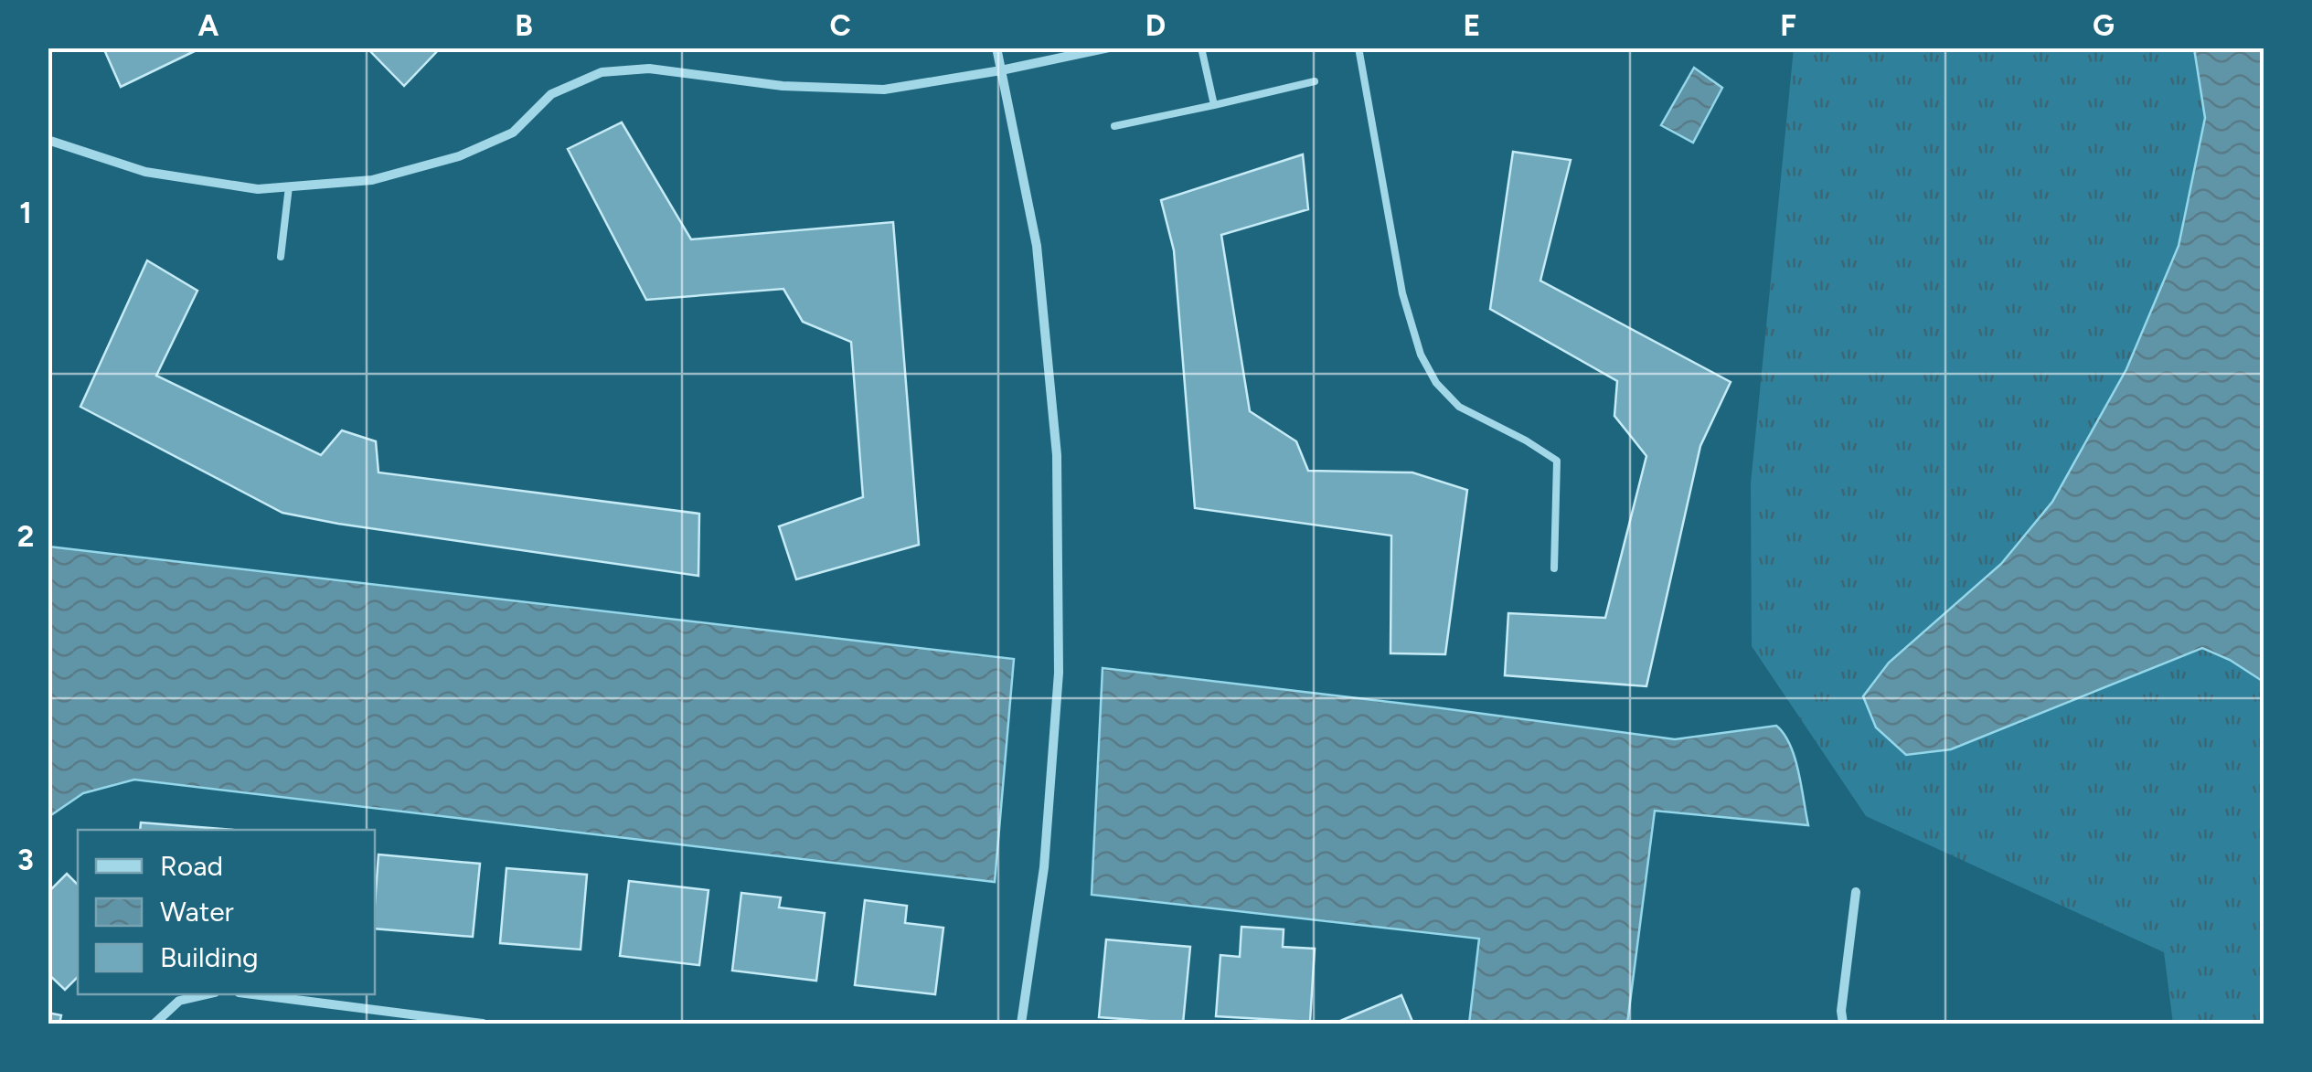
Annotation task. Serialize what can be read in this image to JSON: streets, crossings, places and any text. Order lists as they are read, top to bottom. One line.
{"legend":["Road","Water","Building"],"grid":{"columns":["A","B","C","D","E","F","G"],"rows":["1","2","3"]}}
